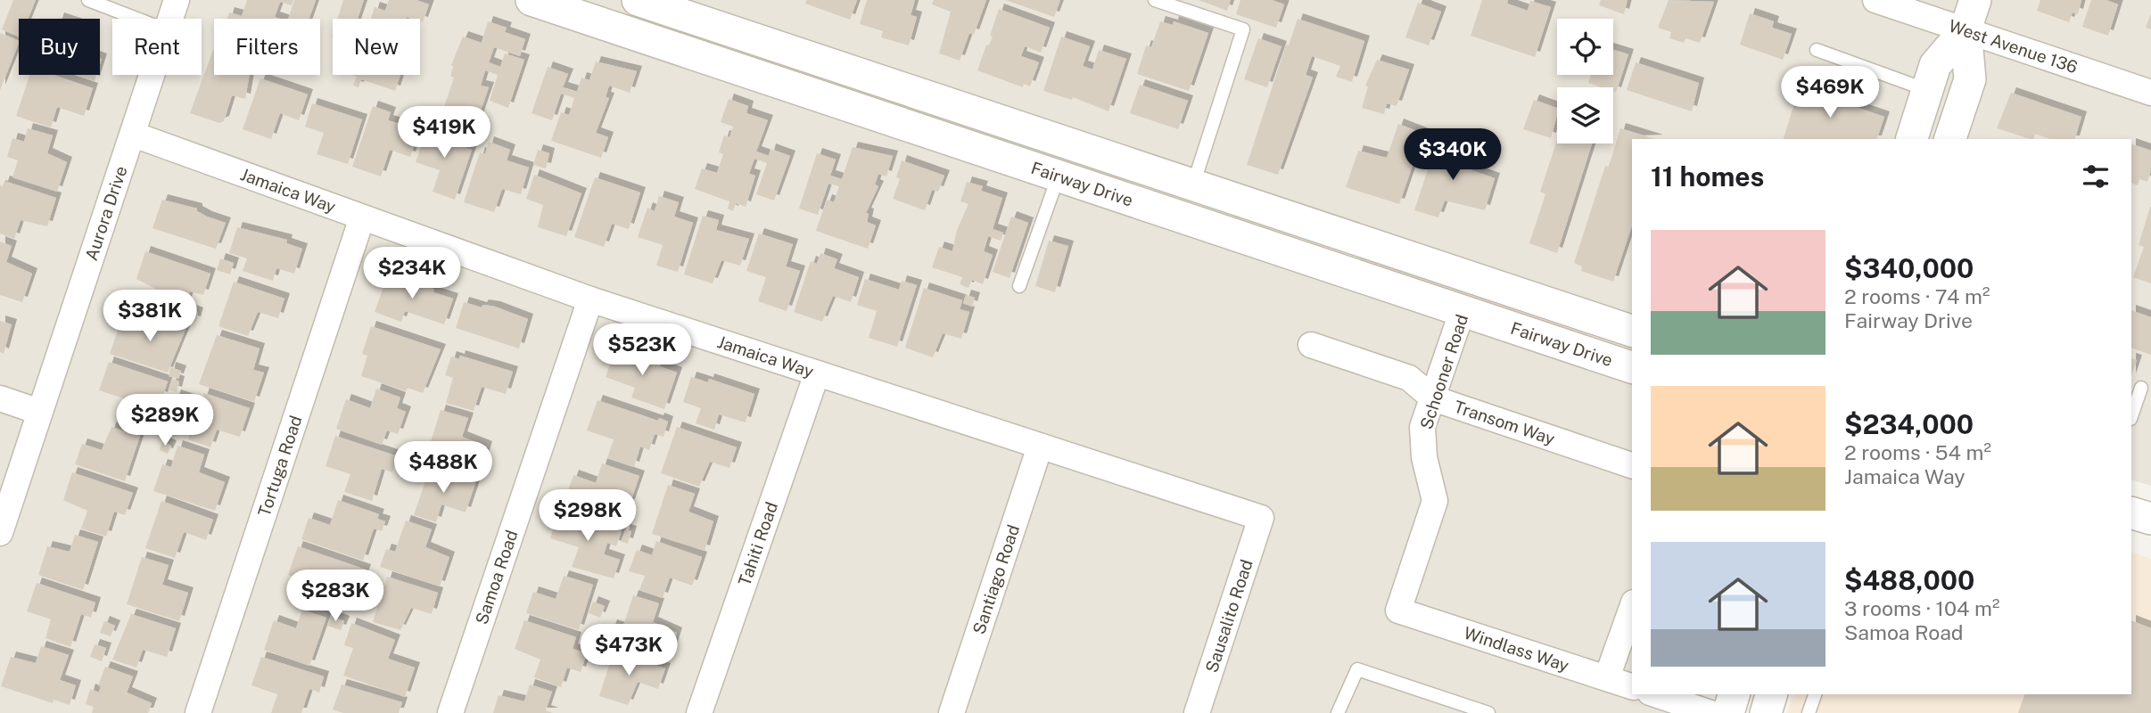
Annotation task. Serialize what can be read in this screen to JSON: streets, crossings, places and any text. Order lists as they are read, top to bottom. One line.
{"streets":{"street":["West Avenue 136","Fairway Drive","Jamaica Way","Aurora Drive","Schooner Road","Transom Way","Tortuga Road","Tahiti Road","Samoa Road","Santiago Road","Sausalito Road","Windlass Way"]},"crossings":[["Fairway Drive","Schooner Road"],["Jamaica Way","Aurora Drive"],["Jamaica Way","Tortuga Road"],["Jamaica Way","Tahiti Road"],["Jamaica Way","Samoa Road"],["Jamaica Way","Santiago Road"],["Jamaica Way","Sausalito Road"],["Schooner Road","Transom Way"],["Schooner Road","Windlass Way"]],"page":{"chip":["Buy","Rent","Filters","New"],"price":["$469K","$419K","$340K","$234K","$381K","$523K","$289K","$488K","$298K","$283K","$473K"],"heading":"11 homes","list":[{"name":"$340,000","note":"2 rooms · 74 m² · Fairway Drive"},{"name":"$234,000","note":"2 rooms · 54 m² · Jamaica Way"},{"name":"$488,000","note":"3 rooms · 104 m² · Samoa Road"}]}}
